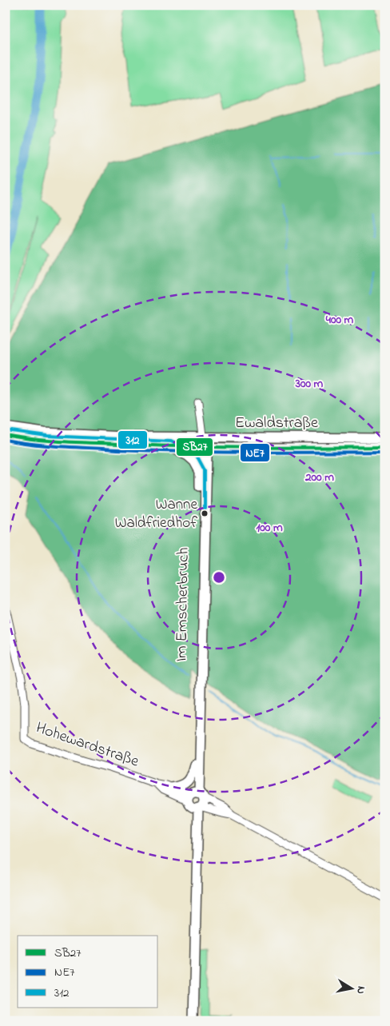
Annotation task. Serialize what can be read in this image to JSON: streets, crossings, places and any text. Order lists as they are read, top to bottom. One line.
{"streets":{"main road":["Ewaldstraße","Im Emscherbruch"],"street":["Hohewardstraße"]},"crossings":[["Ewaldstraße","Im Emscherbruch"],["Im Emscherbruch","Hohewardstraße"]],"places":["Wanne Waldfriedhof"],"lines":["transit line 312","transit line SB27","transit line NE7"],"legend":["SB27","NE7","312"],"north":"right","rings":["400 m","300 m","200 m","100 m"]}
